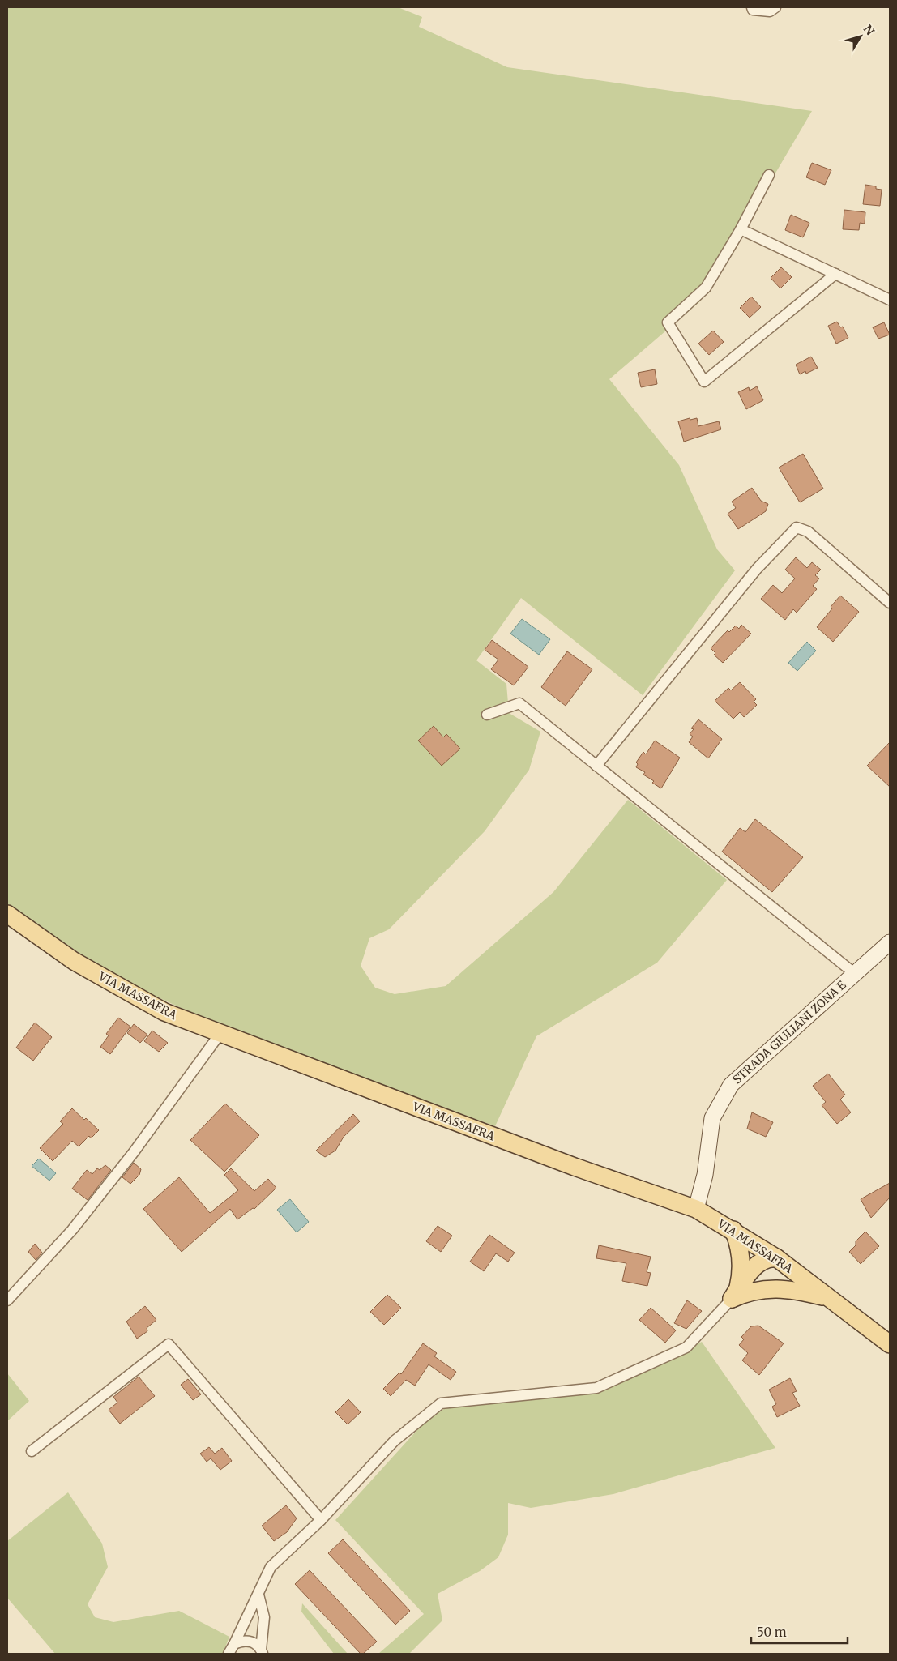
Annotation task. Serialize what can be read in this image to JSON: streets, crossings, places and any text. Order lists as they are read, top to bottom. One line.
{"streets":{"main road":["VIA MASSAFRA"],"street":["STRADA GIULIANI ZONA E"]},"crossings":[["VIA MASSAFRA","STRADA GIULIANI ZONA E"]],"scale_bar":"50 m","north":"top right"}
